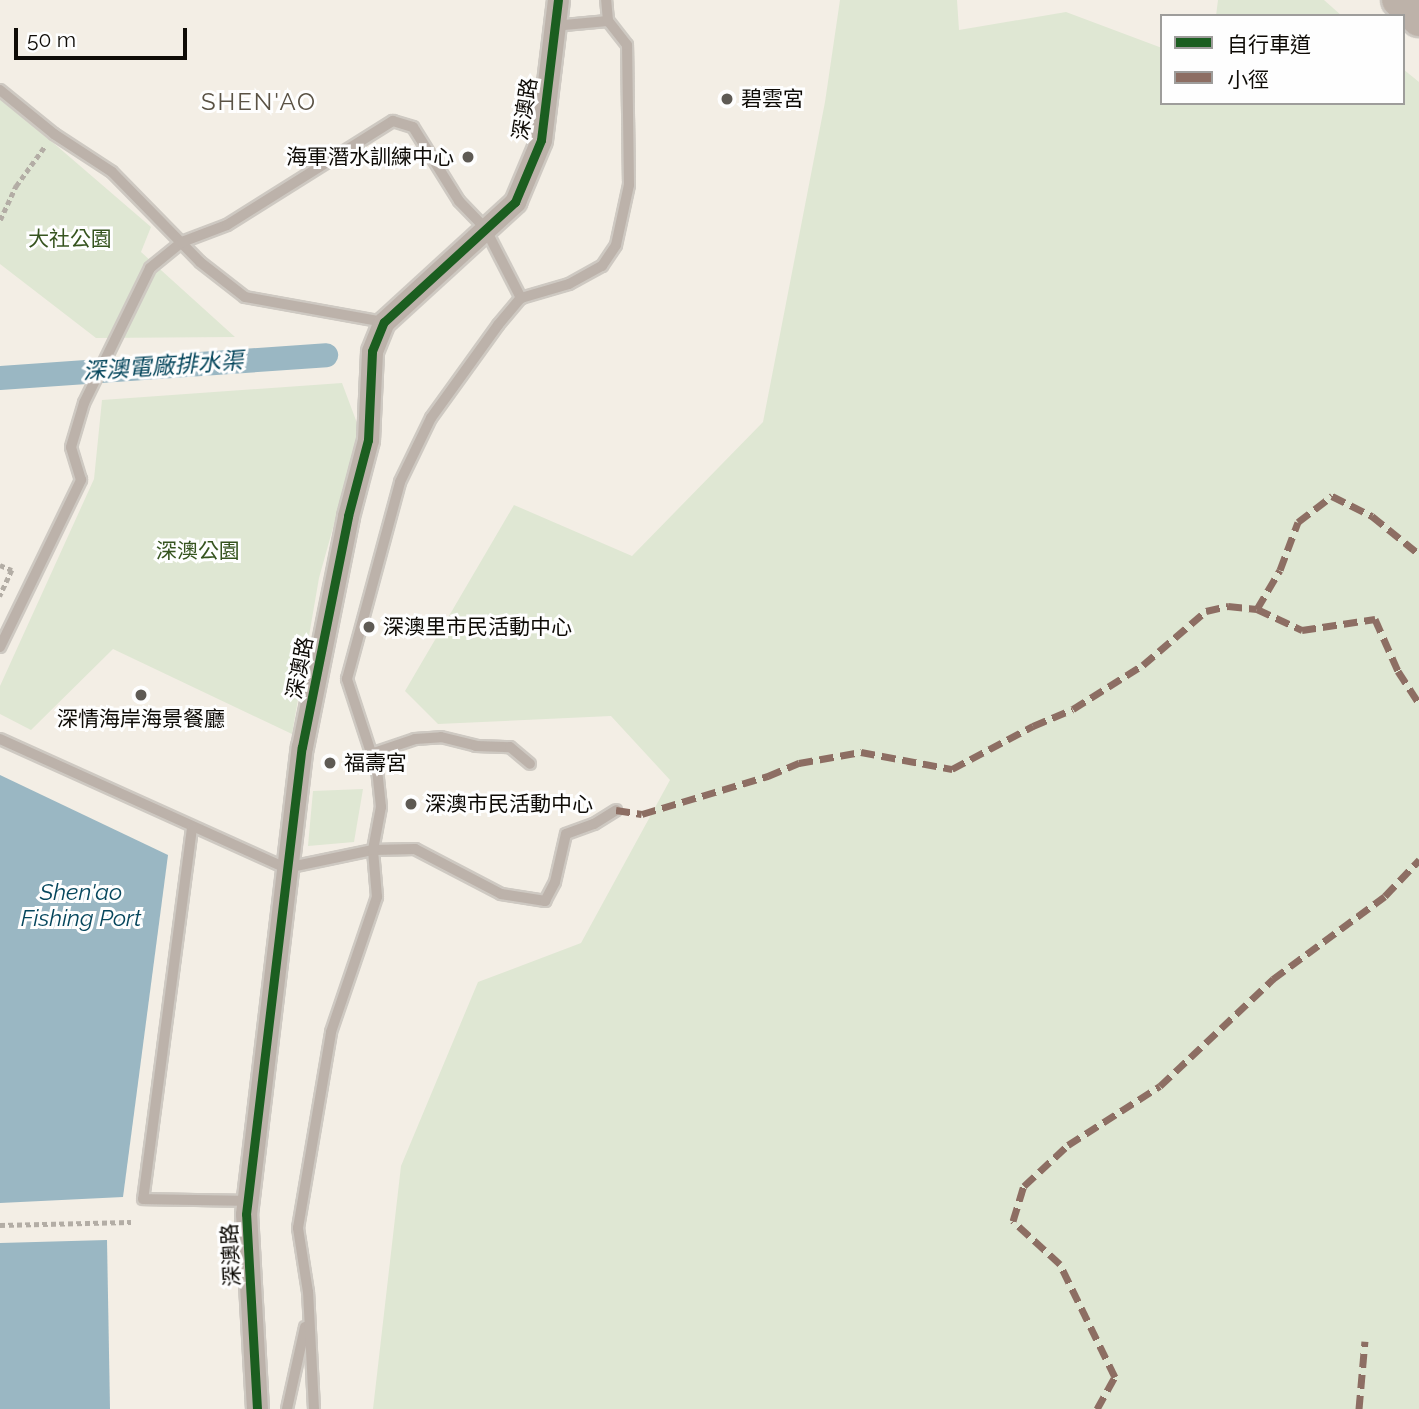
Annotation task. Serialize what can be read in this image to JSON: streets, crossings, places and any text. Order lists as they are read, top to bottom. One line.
{"streets":{"street":["深澳路"]},"districts":["SHEN'AO"],"water":["深澳電廠排水渠","Shen'ao Fishing Port"],"parks":["大社公園","深澳公園"],"places":["碧雲宮","海軍潛水訓練中心","深澳里市民活動中心","深情海岸海景餐廳","福壽宮","深澳市民活動中心"],"legend":["自行車道","小徑"],"scale_bar":"50 m"}
